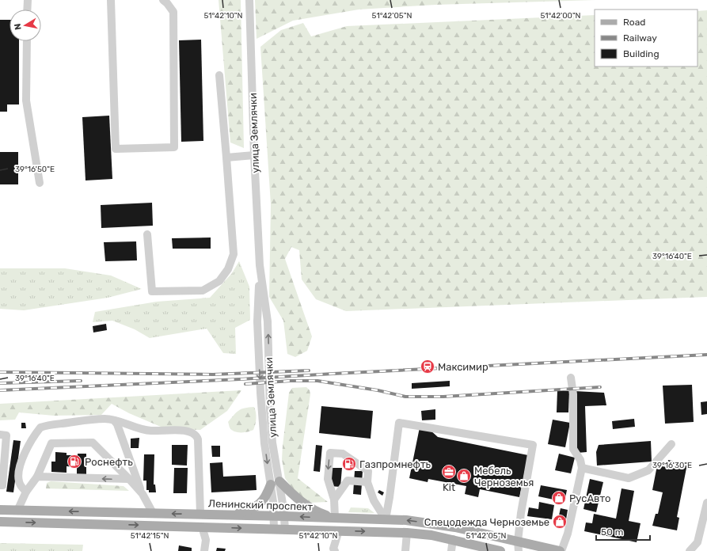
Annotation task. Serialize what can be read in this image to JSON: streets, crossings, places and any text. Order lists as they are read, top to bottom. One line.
{"streets":{"main road":["Ленинский проспект"],"street":["улица Землячки"]},"crossings":[["улица Землячки","Ленинский проспект"]],"places":{"station":["Максимир"],"fuel station":["Роснефть","Газпромнефть"],"office":["Kit"],"shop":["Мебель Черноземья","РусАвто","Спецодежда Черноземье"]},"legend":["Road","Railway","Building"],"scale_bar":"50 m","north":"left","coordinates":["51°42'10\"N","51°42'05\"N","51°42'00\"N","39°16'50\"E","39°16'40\"E","39°16'30\"E","51°42'15\"N"]}
